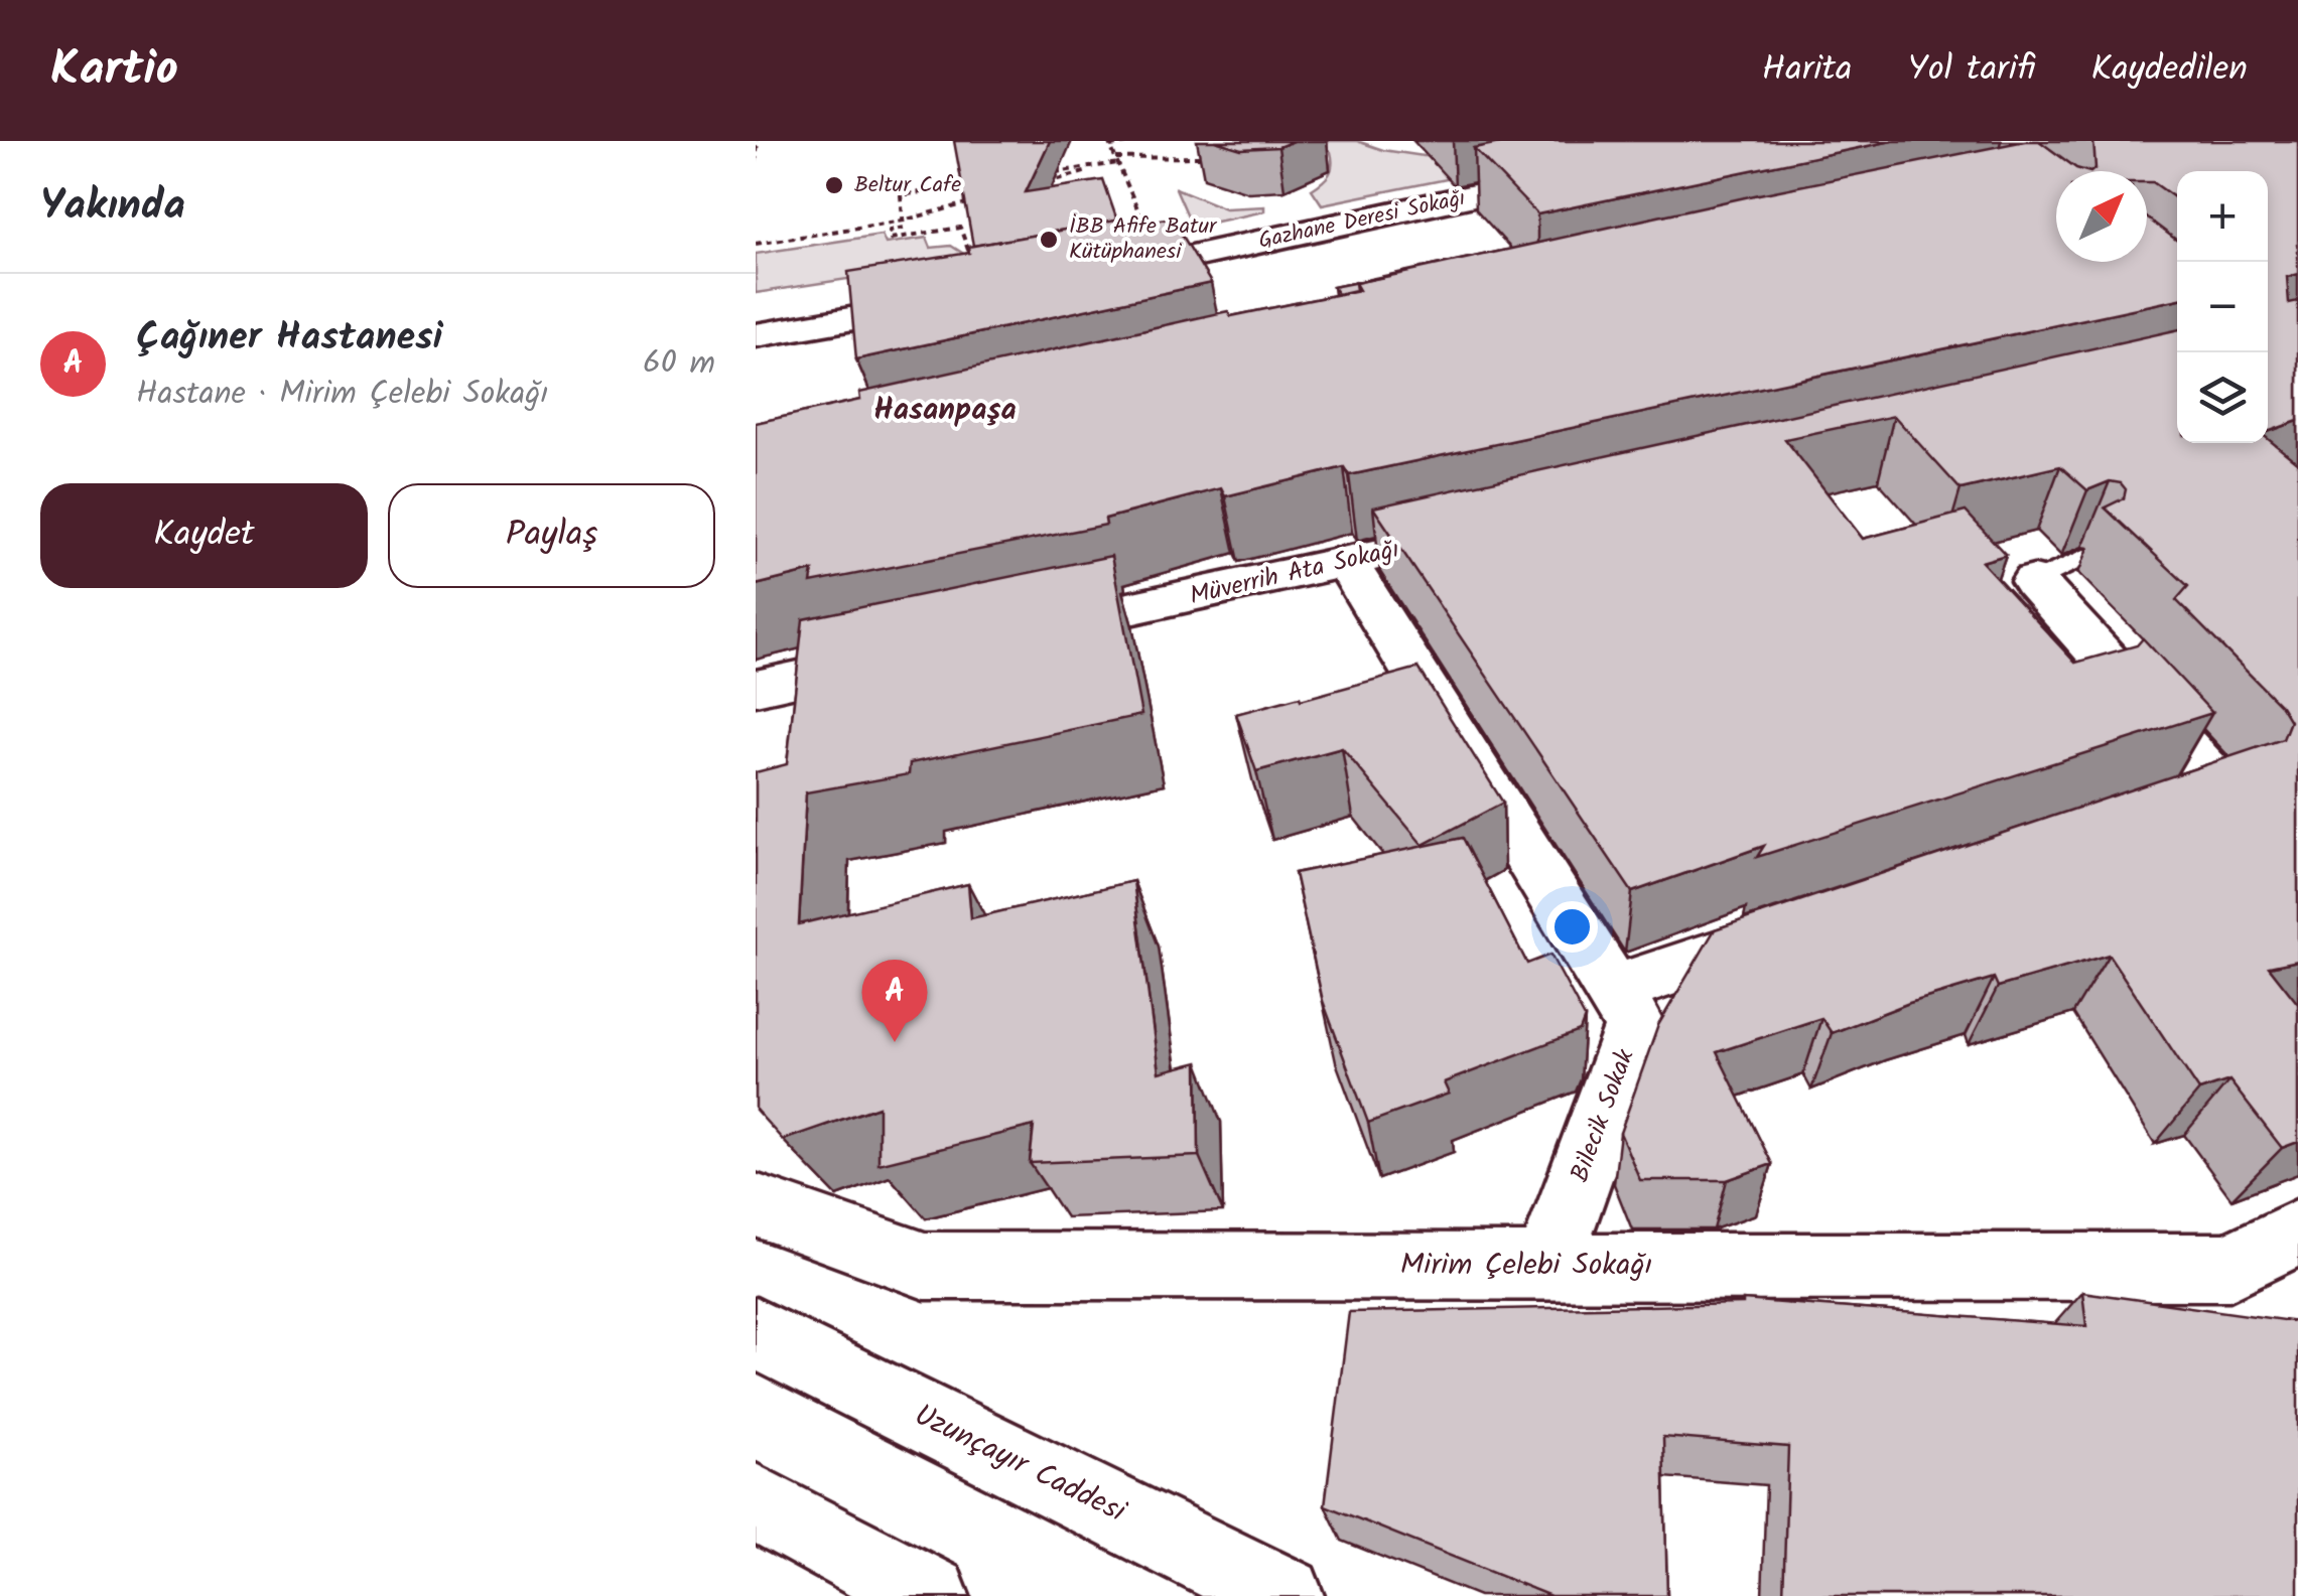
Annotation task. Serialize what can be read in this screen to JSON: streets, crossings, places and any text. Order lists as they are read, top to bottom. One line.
{"streets":{"street":["Gazhane Deresi Sokağı","Müverrih Ata Sokağı","Bilecik Sokak","Mirim Çelebi Sokağı","Uzunçayır Caddesi"]},"crossings":[["Müverrih Ata Sokağı","Bilecik Sokak"],["Bilecik Sokak","Mirim Çelebi Sokağı"]],"districts":["Hasanpaşa"],"places":["Beltur Cafe","İBB Afife Batur Kütüphanesi"],"north":"top right","page":{"header":"Kartio","nav":["Harita","Yol tarifi","Kaydedilen"],"heading":"Yakında","map_buttons":["+","−"],"list":[{"mark":"A","name":"Çağıner Hastanesi","note":"Hastane · Mirim Çelebi Sokağı","value":"60 m"}],"buttons":["Kaydet","Paylaş"],"pins":"A"}}
